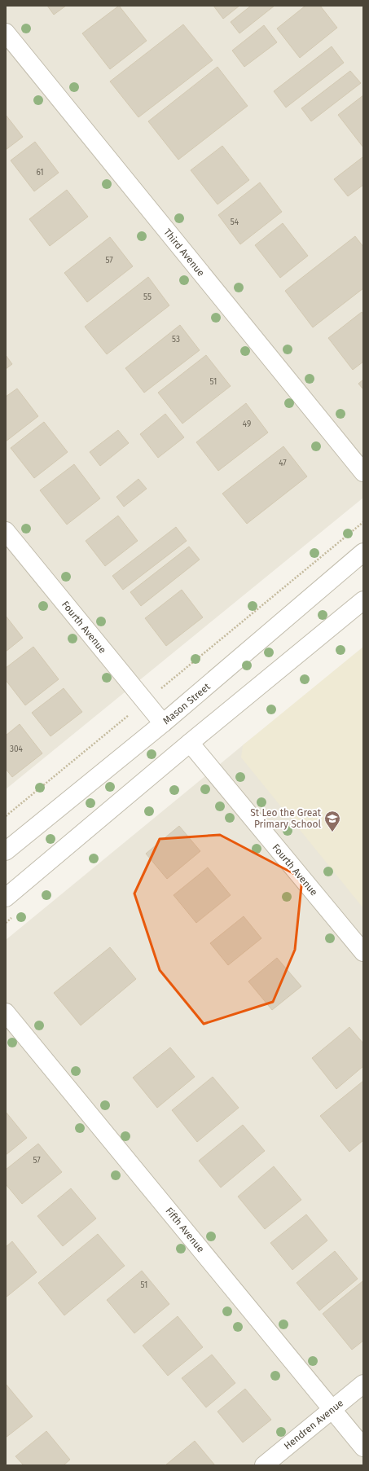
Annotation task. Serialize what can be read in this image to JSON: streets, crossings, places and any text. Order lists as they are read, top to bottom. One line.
{"streets":{"street":["Third Avenue","Fourth Avenue","Mason Street","Fifth Avenue","Hendren Avenue"]},"crossings":[["Fourth Avenue","Mason Street"],["Fifth Avenue","Hendren Avenue"]],"places":{"school or university":["St Leo the Great Primary School"]},"house_numbers":["61","54","57","55","53","51","49","47","304","57","51"]}
